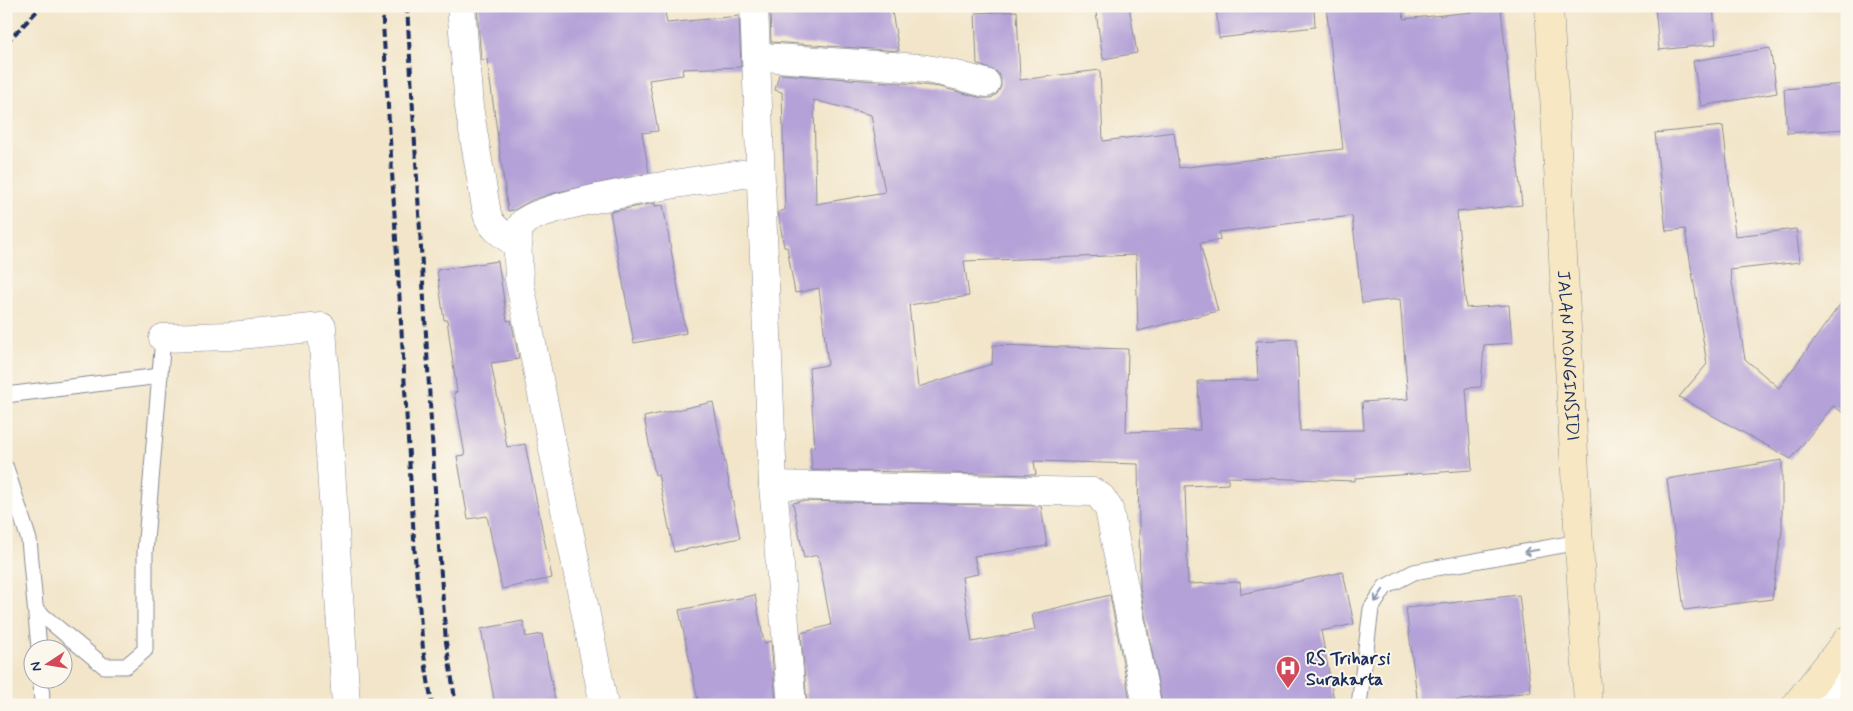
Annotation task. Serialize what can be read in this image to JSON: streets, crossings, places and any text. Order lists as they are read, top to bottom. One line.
{"streets":{"main road":["JALAN MONGINSIDI"]},"places":{"hospital":["RS Triharsi Surakarta"]},"north":"left"}
